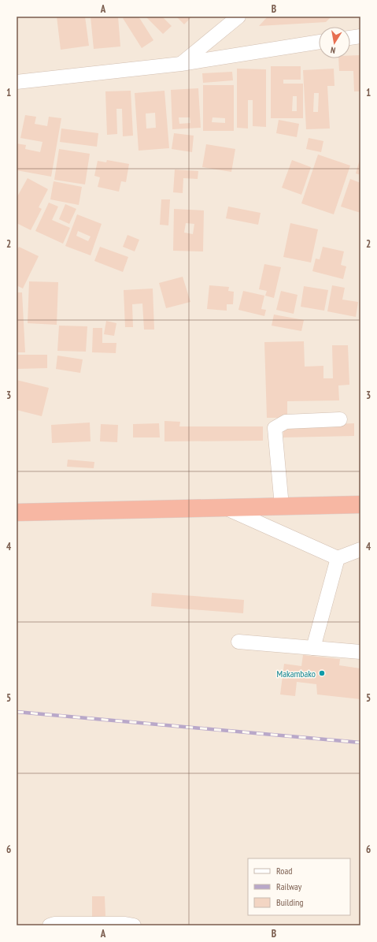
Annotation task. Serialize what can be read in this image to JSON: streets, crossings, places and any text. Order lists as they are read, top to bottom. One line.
{"places":["Makambako"],"legend":["Road","Railway","Building"],"north":"bottom","grid":{"columns":["A","B"],"rows":["1","2","3","4","5","6"]}}
